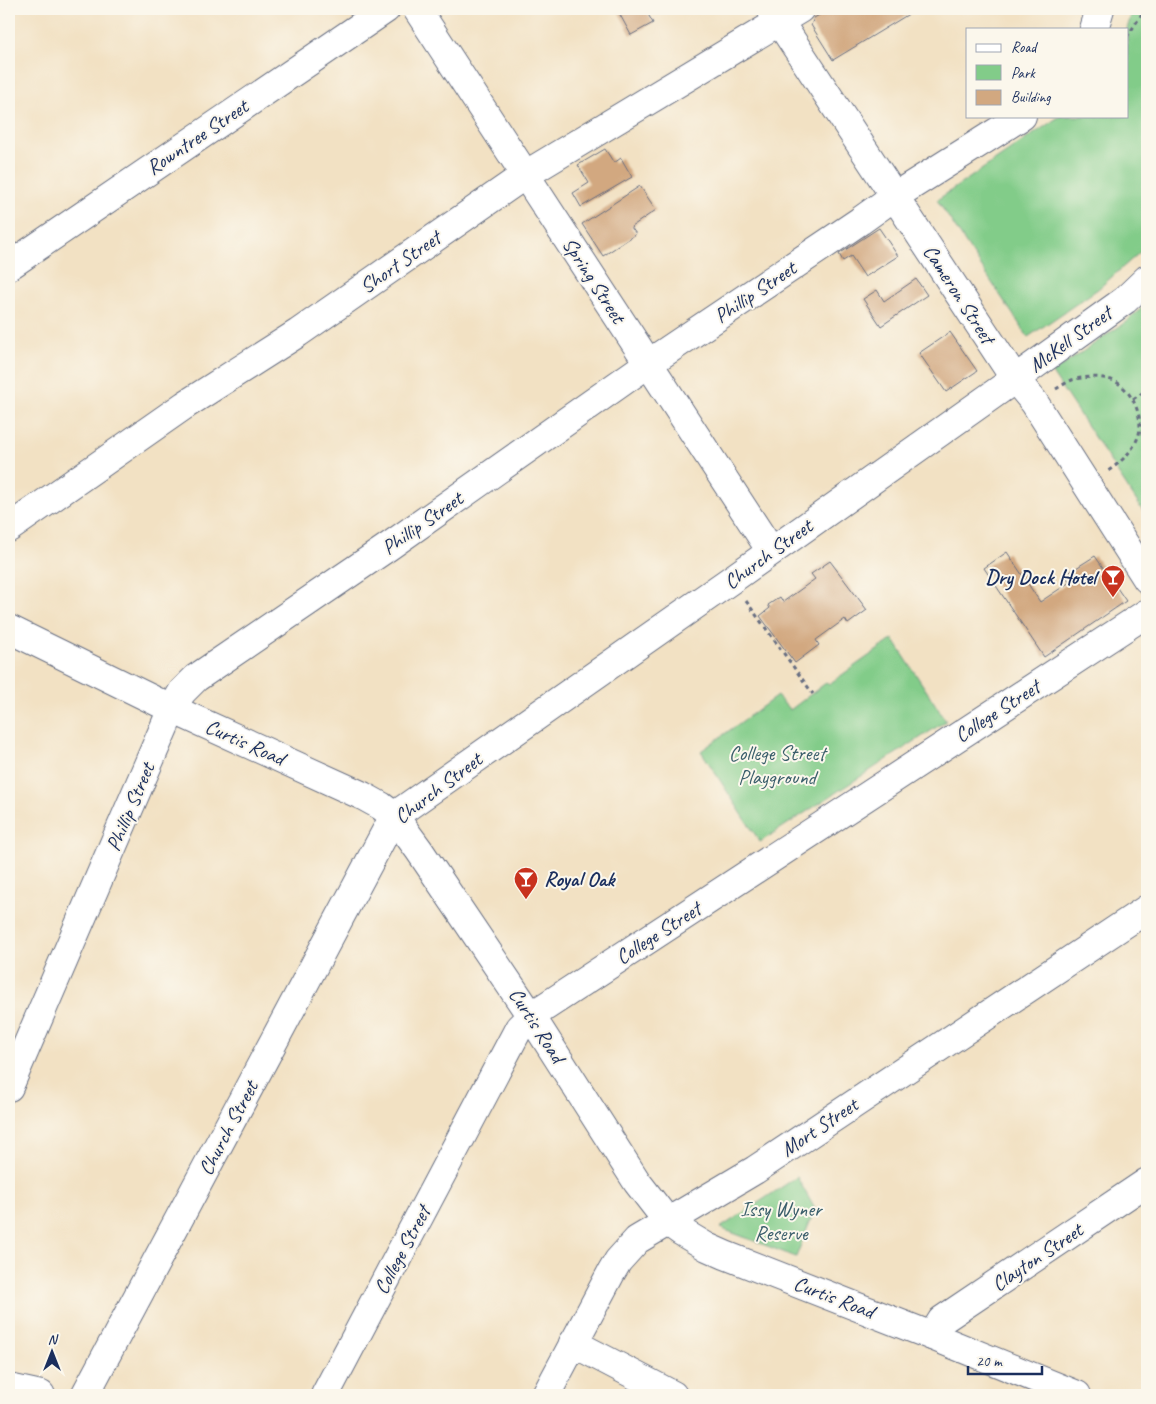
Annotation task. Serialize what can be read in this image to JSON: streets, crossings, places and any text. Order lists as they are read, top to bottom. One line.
{"streets":{"street":["Rowntree Street","Short Street","Spring Street","Phillip Street","Cameron Street","McKell Street","Church Street","College Street","Curtis Road","Mort Street","Clayton Street"]},"crossings":[["Short Street","Spring Street"],["Short Street","Cameron Street"],["Spring Street","Phillip Street"],["Spring Street","Church Street"],["Phillip Street","Cameron Street"],["Phillip Street","Curtis Road"],["Cameron Street","McKell Street"],["Cameron Street","Church Street"],["McKell Street","Church Street"],["Church Street","Curtis Road"],["College Street","Curtis Road"],["Curtis Road","Mort Street"],["Curtis Road","Clayton Street"]],"parks":["College Street Playground","Issy Wyner Reserve"],"places":{"bar":["Dry Dock Hotel","Royal Oak"]},"legend":["Road","Park","Building"],"scale_bar":"20 m","north":"top"}
